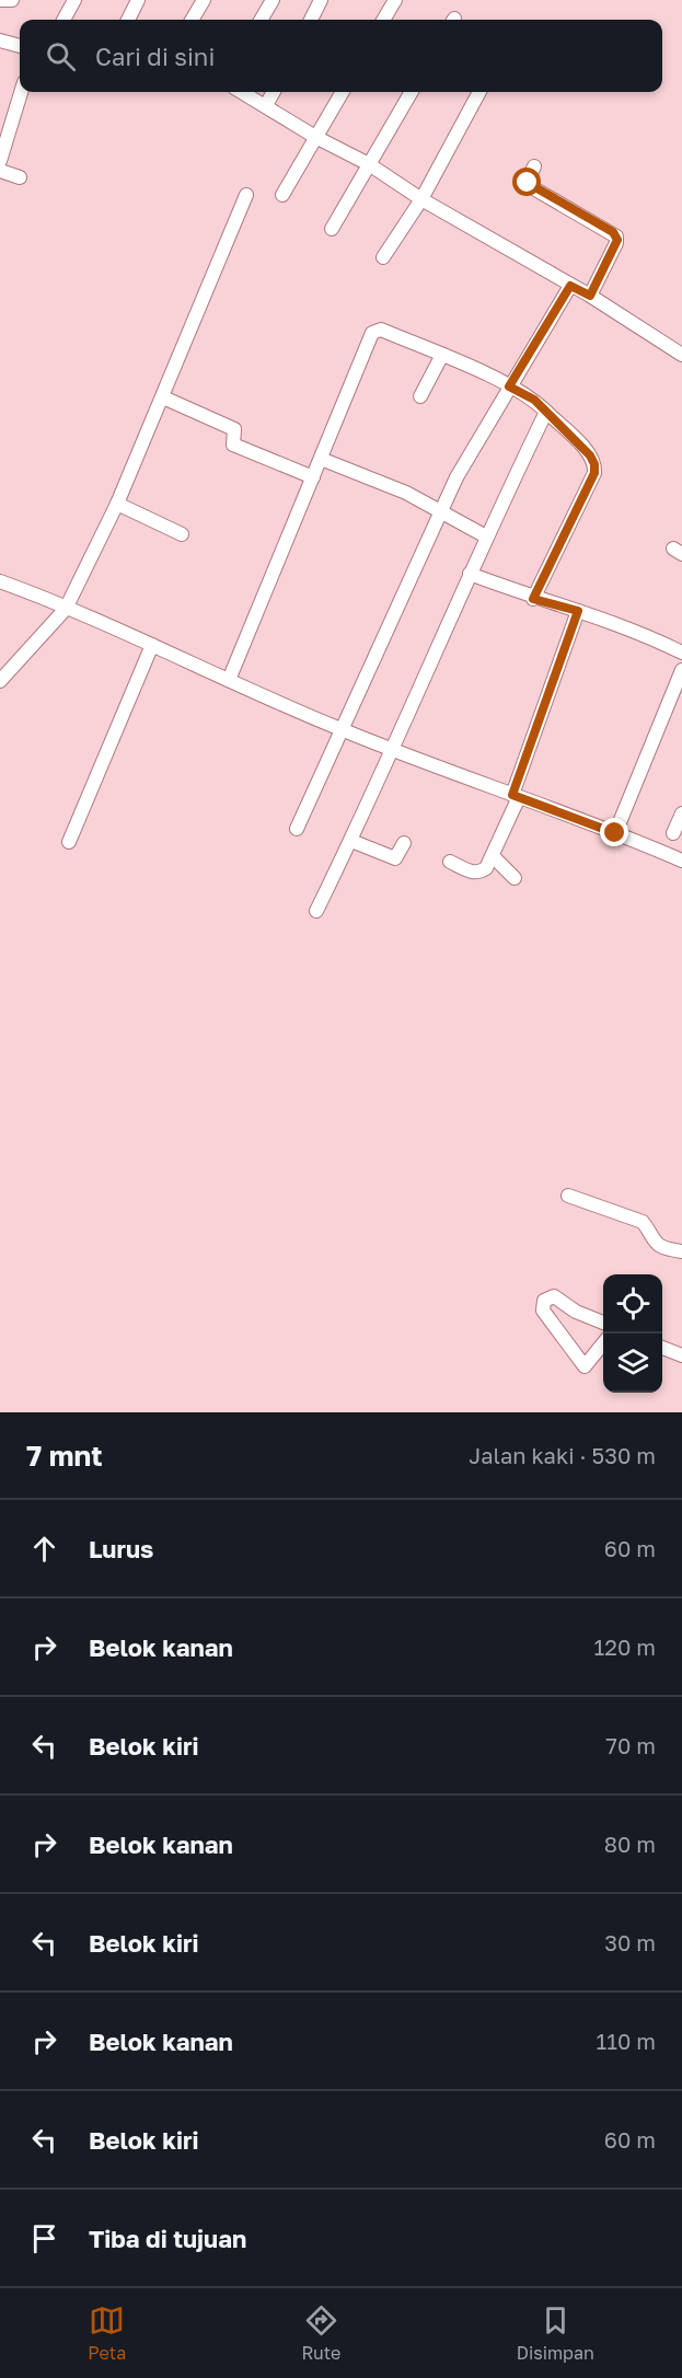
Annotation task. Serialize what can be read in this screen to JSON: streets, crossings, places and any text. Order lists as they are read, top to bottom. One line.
{"page":{"search":"Cari di sini","heading":["7 mnt","Jalan kaki · 530 m"],"list":[["Lurus","60 m"],["Belok kanan","120 m"],["Belok kiri","70 m"],["Belok kanan","80 m"],["Belok kiri","30 m"],["Belok kanan","110 m"],["Belok kiri","60 m"],"Tiba di tujuan"],"nav":["Peta","Rute","Disimpan"]}}
